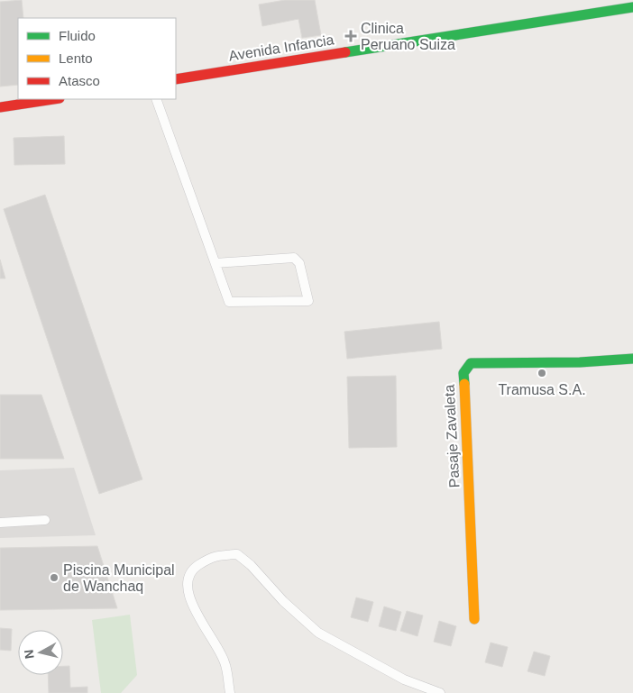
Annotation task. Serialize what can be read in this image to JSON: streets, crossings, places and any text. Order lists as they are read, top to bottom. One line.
{"streets":{"main road":["Avenida Infancia","Pasaje Zavaleta"]},"places":{"health":["Clinica Peruano Suiza"],"other":["Tramusa S.A.","Piscina Municipal de Wanchaq"]},"legend":["Fluido","Lento","Atasco"],"north":"left"}
